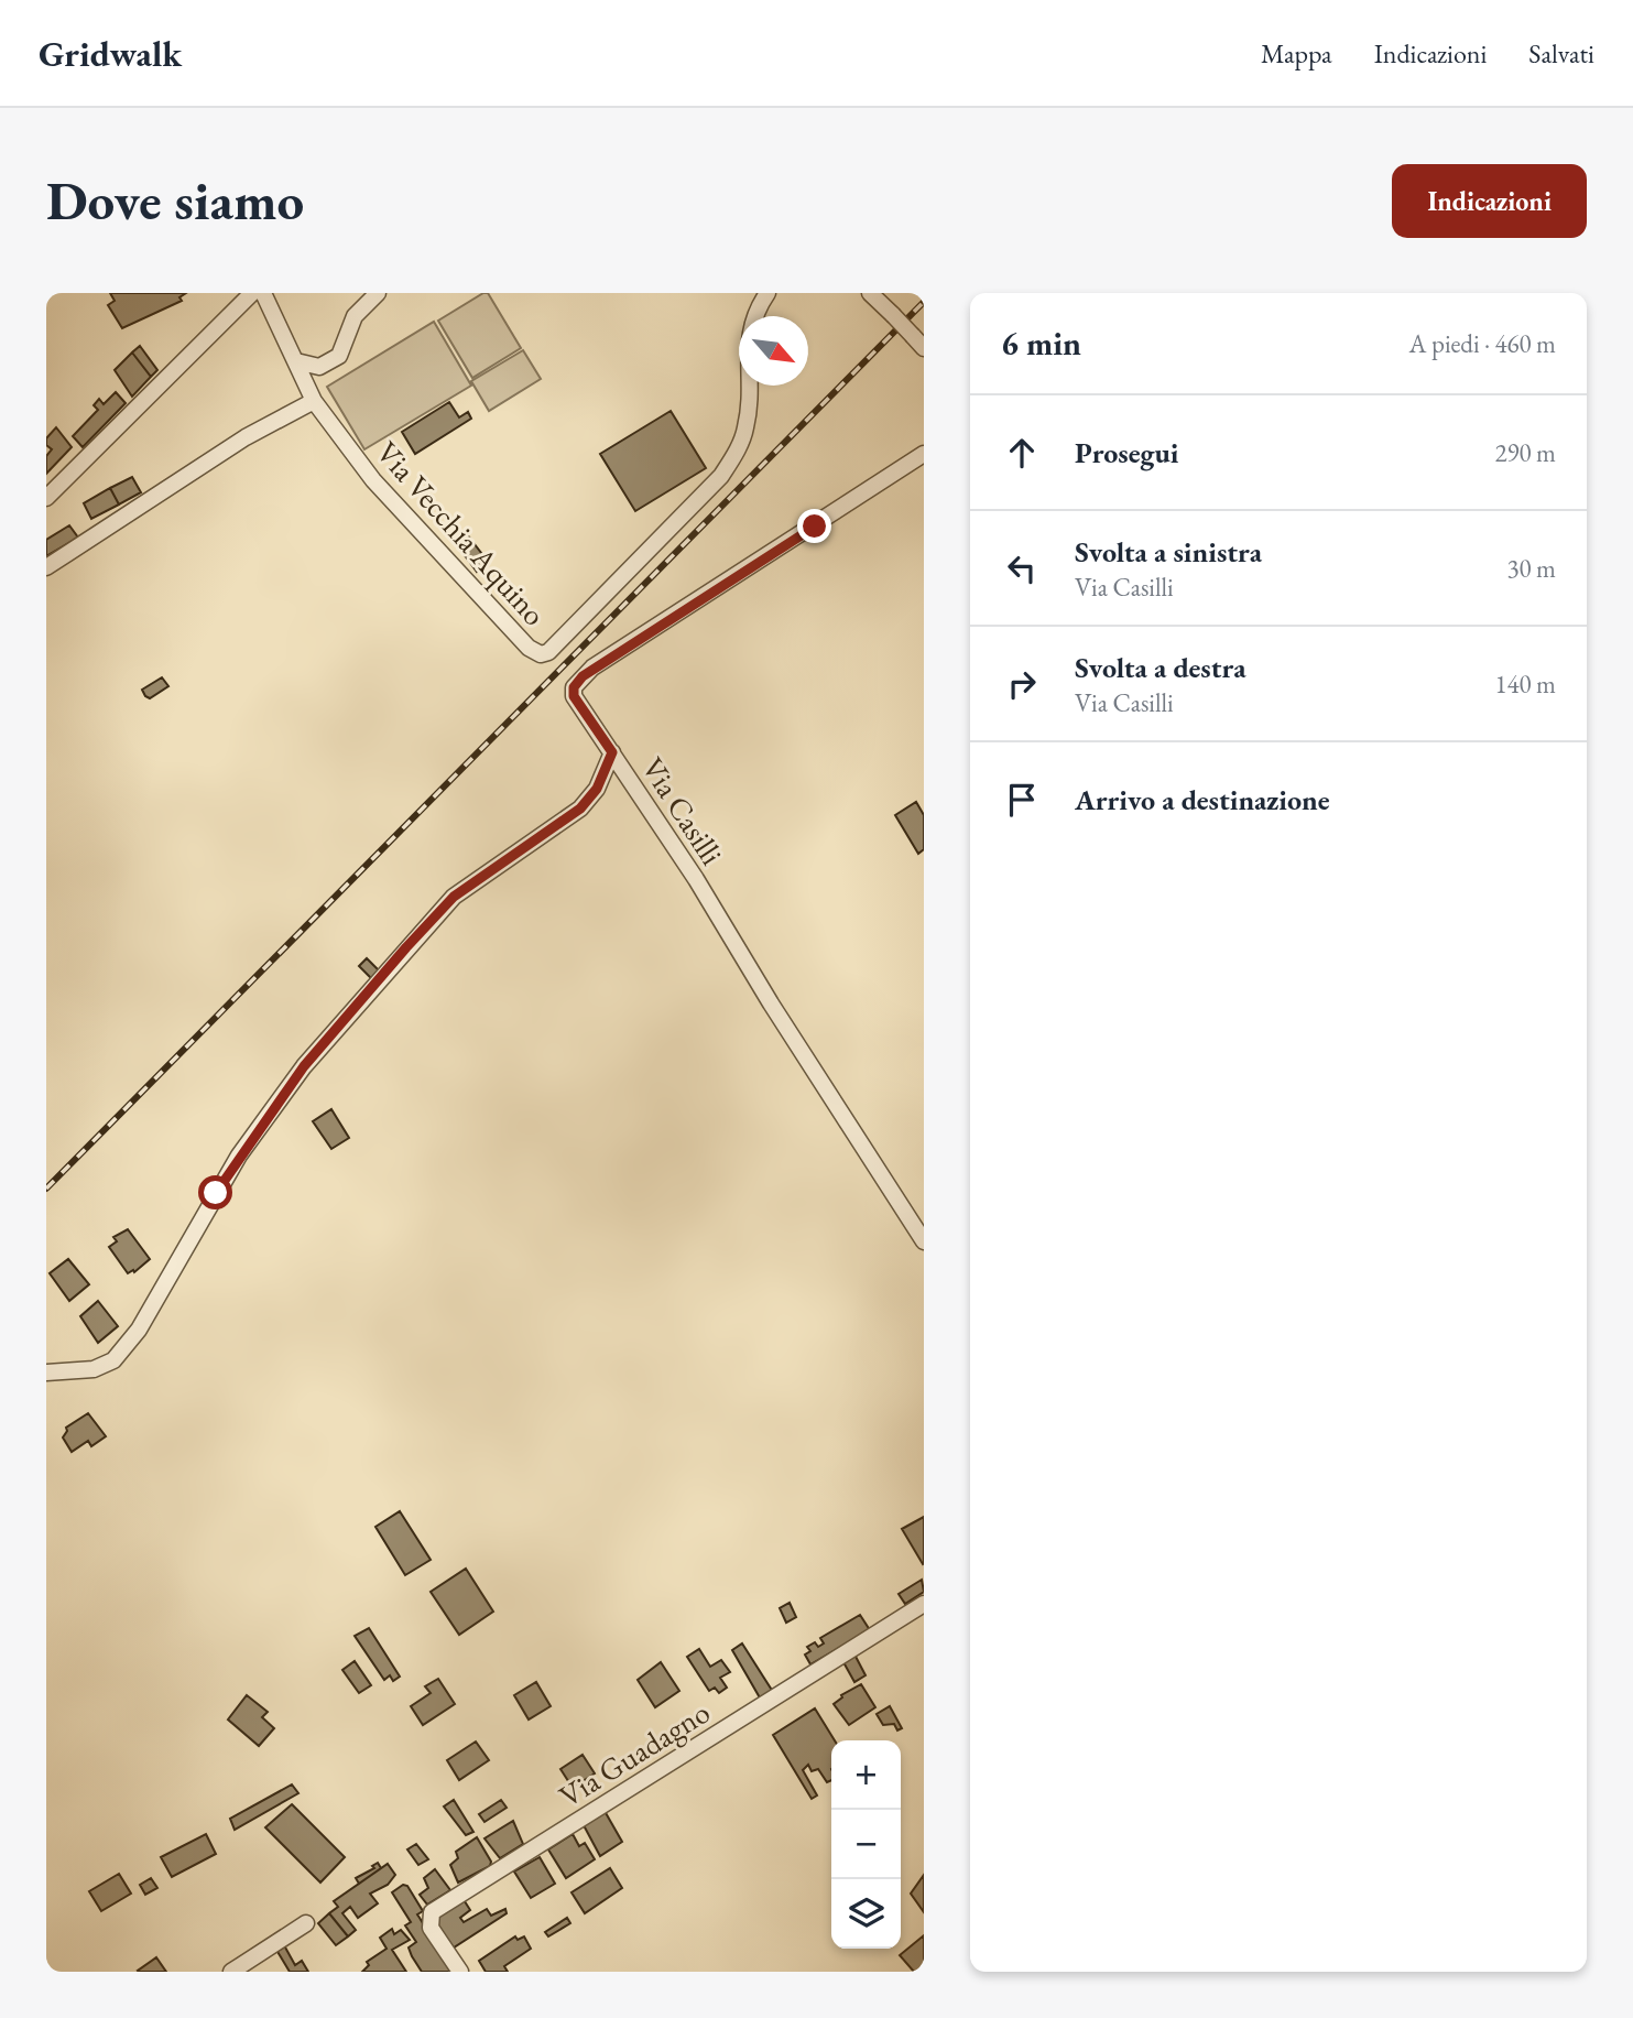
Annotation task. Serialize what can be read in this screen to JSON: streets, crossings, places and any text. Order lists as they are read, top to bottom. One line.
{"streets":{"street":["Via Vecchia Aquino","Via Casilli","Via Guadagno"]},"north":"bottom right","page":{"header":"Gridwalk","nav":["Mappa","Indicazioni","Salvati"],"buttons":"Indicazioni","title":"Dove siamo","heading":["6 min","A piedi · 460 m"],"list":[["Prosegui","290 m"],["Svolta a sinistra","Via Casilli","30 m"],["Svolta a destra","Via Casilli","140 m"],"Arrivo a destinazione"],"map_buttons":["+","−"]}}
